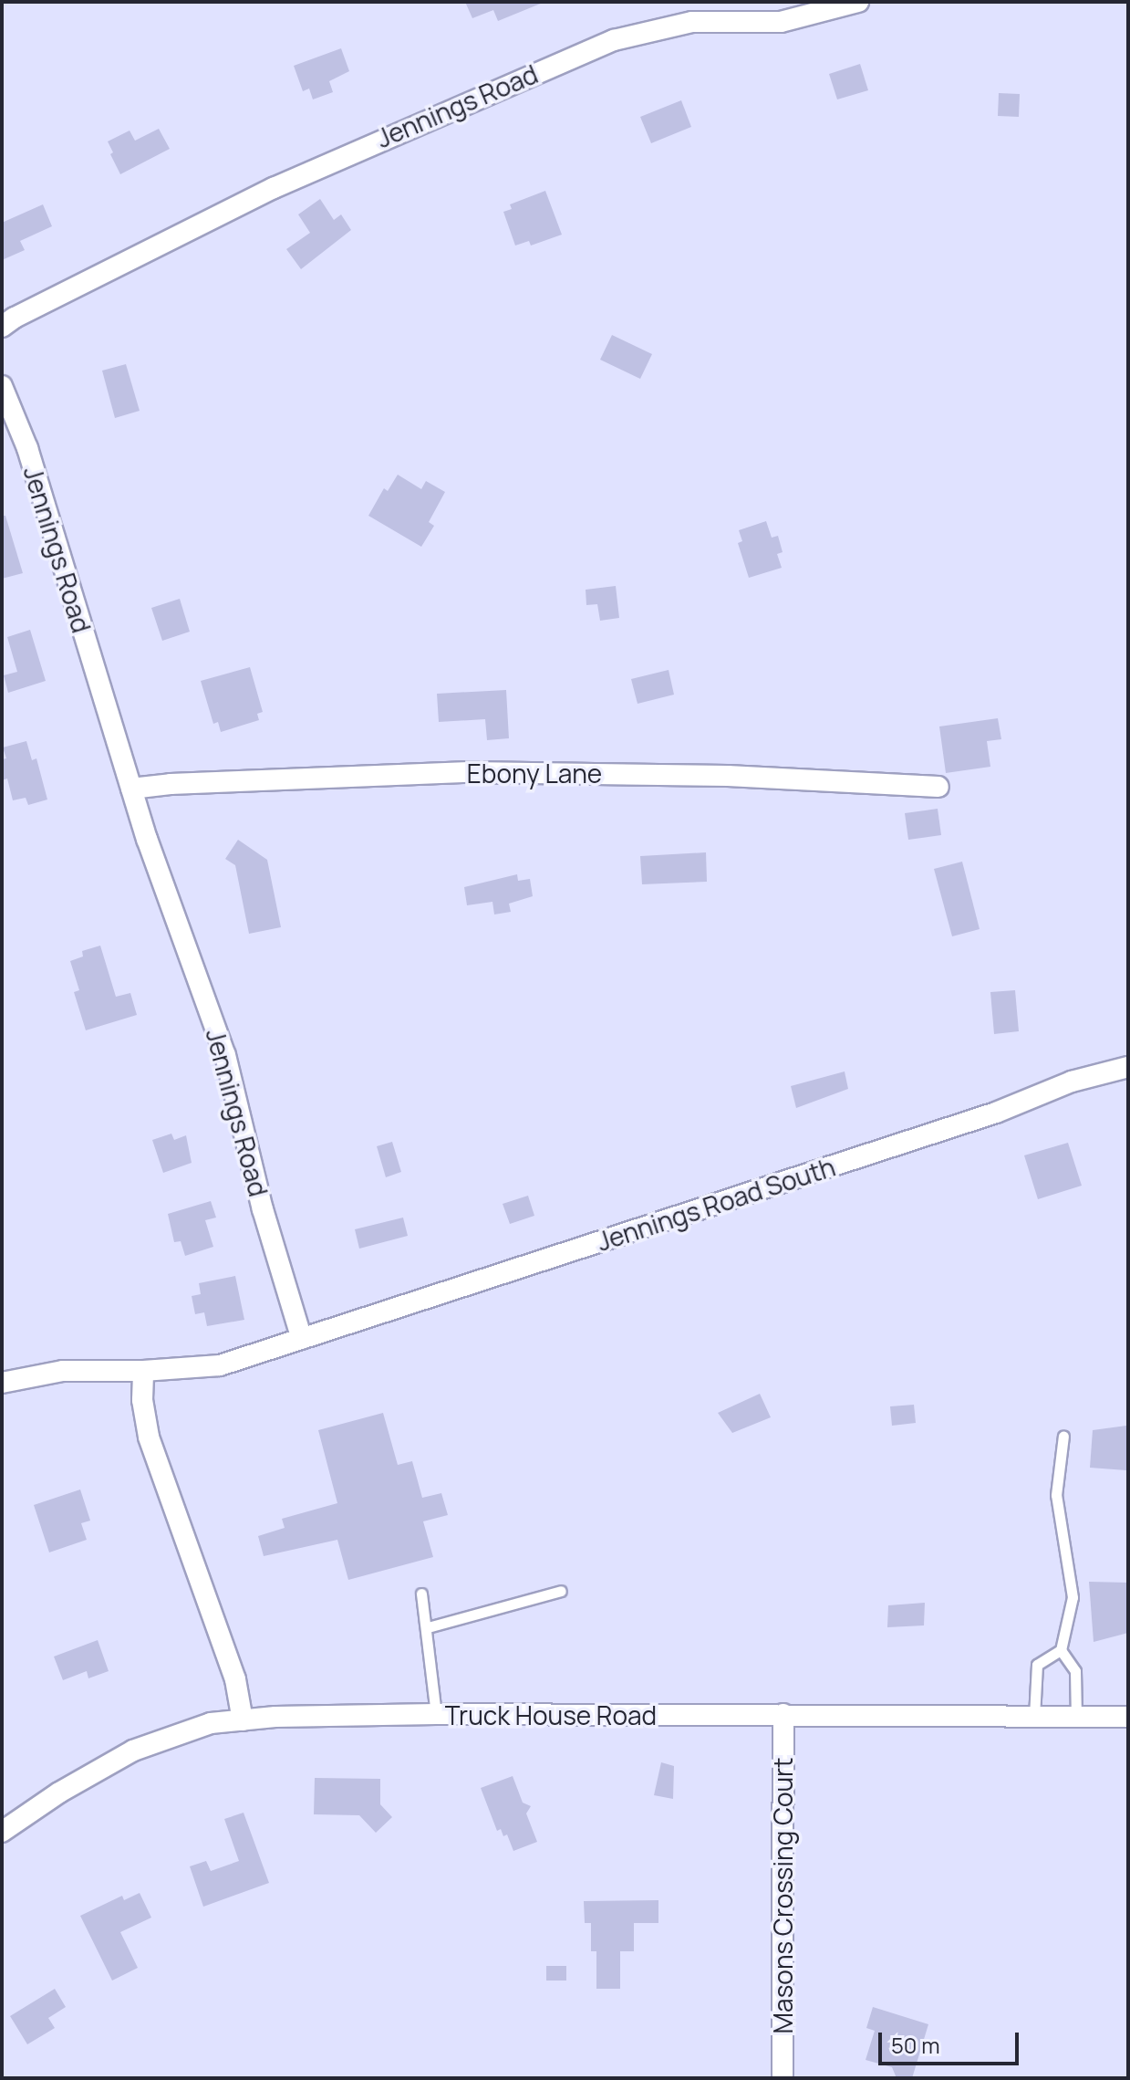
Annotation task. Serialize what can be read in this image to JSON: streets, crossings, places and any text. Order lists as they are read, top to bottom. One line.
{"streets":{"street":["Jennings Road","Ebony Lane","Jennings Road South","Truck House Road","Masons Crossing Court"]},"crossings":[["Jennings Road","Ebony Lane"],["Jennings Road","Jennings Road South"],["Truck House Road","Masons Crossing Court"]],"scale_bar":"50 m"}
